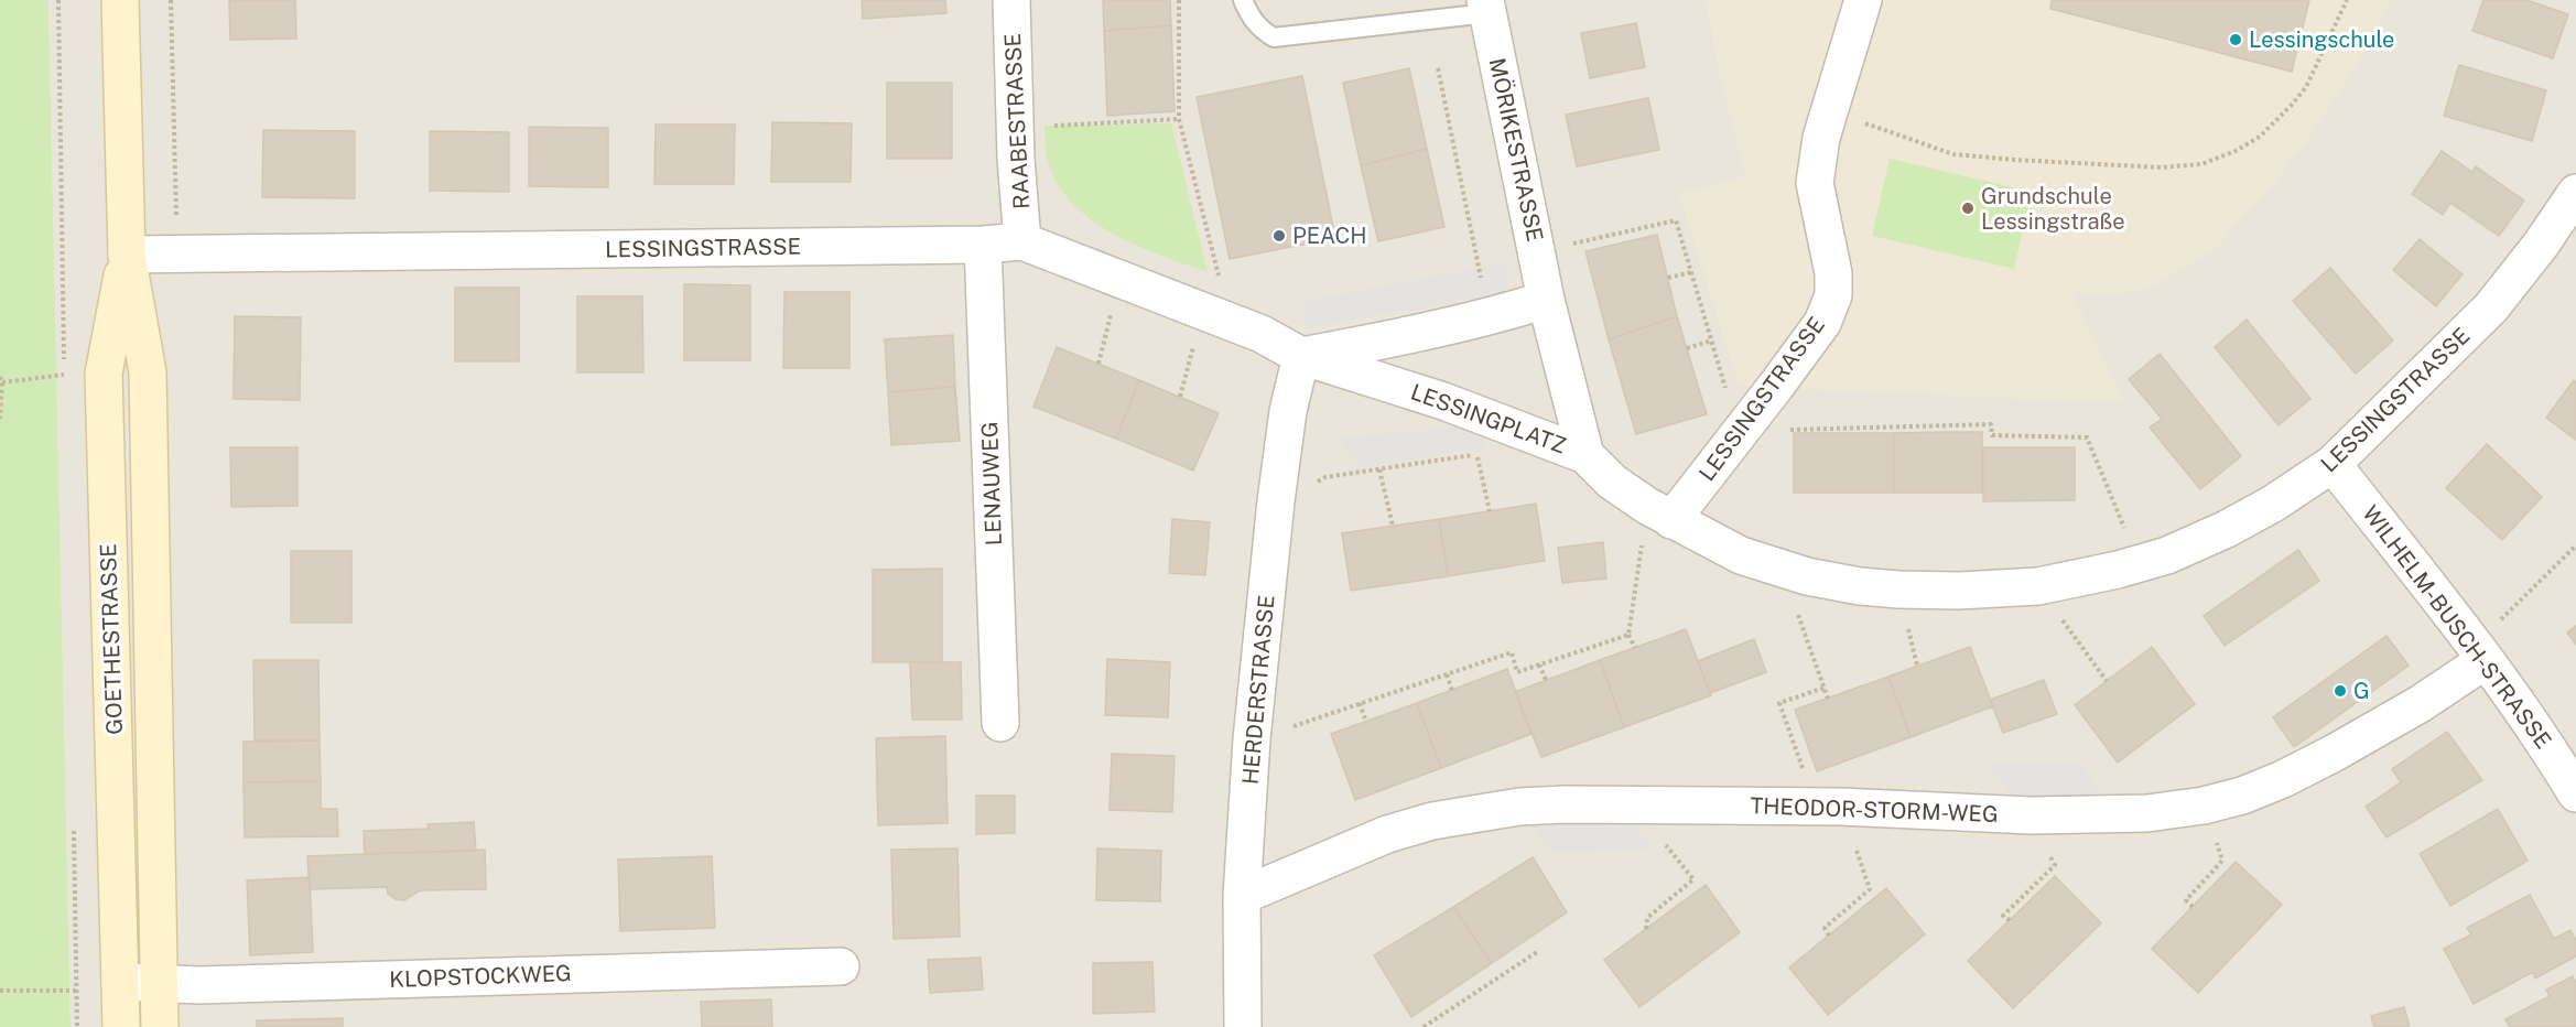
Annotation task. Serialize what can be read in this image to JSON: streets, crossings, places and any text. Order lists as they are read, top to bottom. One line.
{"streets":{"main road":["GOETHESTRASSE"],"street":["RAABESTRASSE","MÖRIKESTRASSE","LESSINGSTRASSE","LESSINGPLATZ","LENAUWEG","WILHELM-BUSCH-STRASSE","HERDERSTRASSE","THEODOR-STORM-WEG","KLOPSTOCKWEG"]},"crossings":[["RAABESTRASSE","LESSINGSTRASSE"],["MÖRIKESTRASSE","LESSINGPLATZ"],["LESSINGSTRASSE","LESSINGPLATZ"],["LESSINGSTRASSE","LENAUWEG"],["LESSINGSTRASSE","WILHELM-BUSCH-STRASSE"],["LESSINGSTRASSE","GOETHESTRASSE"],["LESSINGPLATZ","HERDERSTRASSE"],["WILHELM-BUSCH-STRASSE","THEODOR-STORM-WEG"],["GOETHESTRASSE","KLOPSTOCKWEG"],["HERDERSTRASSE","THEODOR-STORM-WEG"]],"places":["Lessingschule","Grundschule Lessingstraße","PEACH","G"]}
